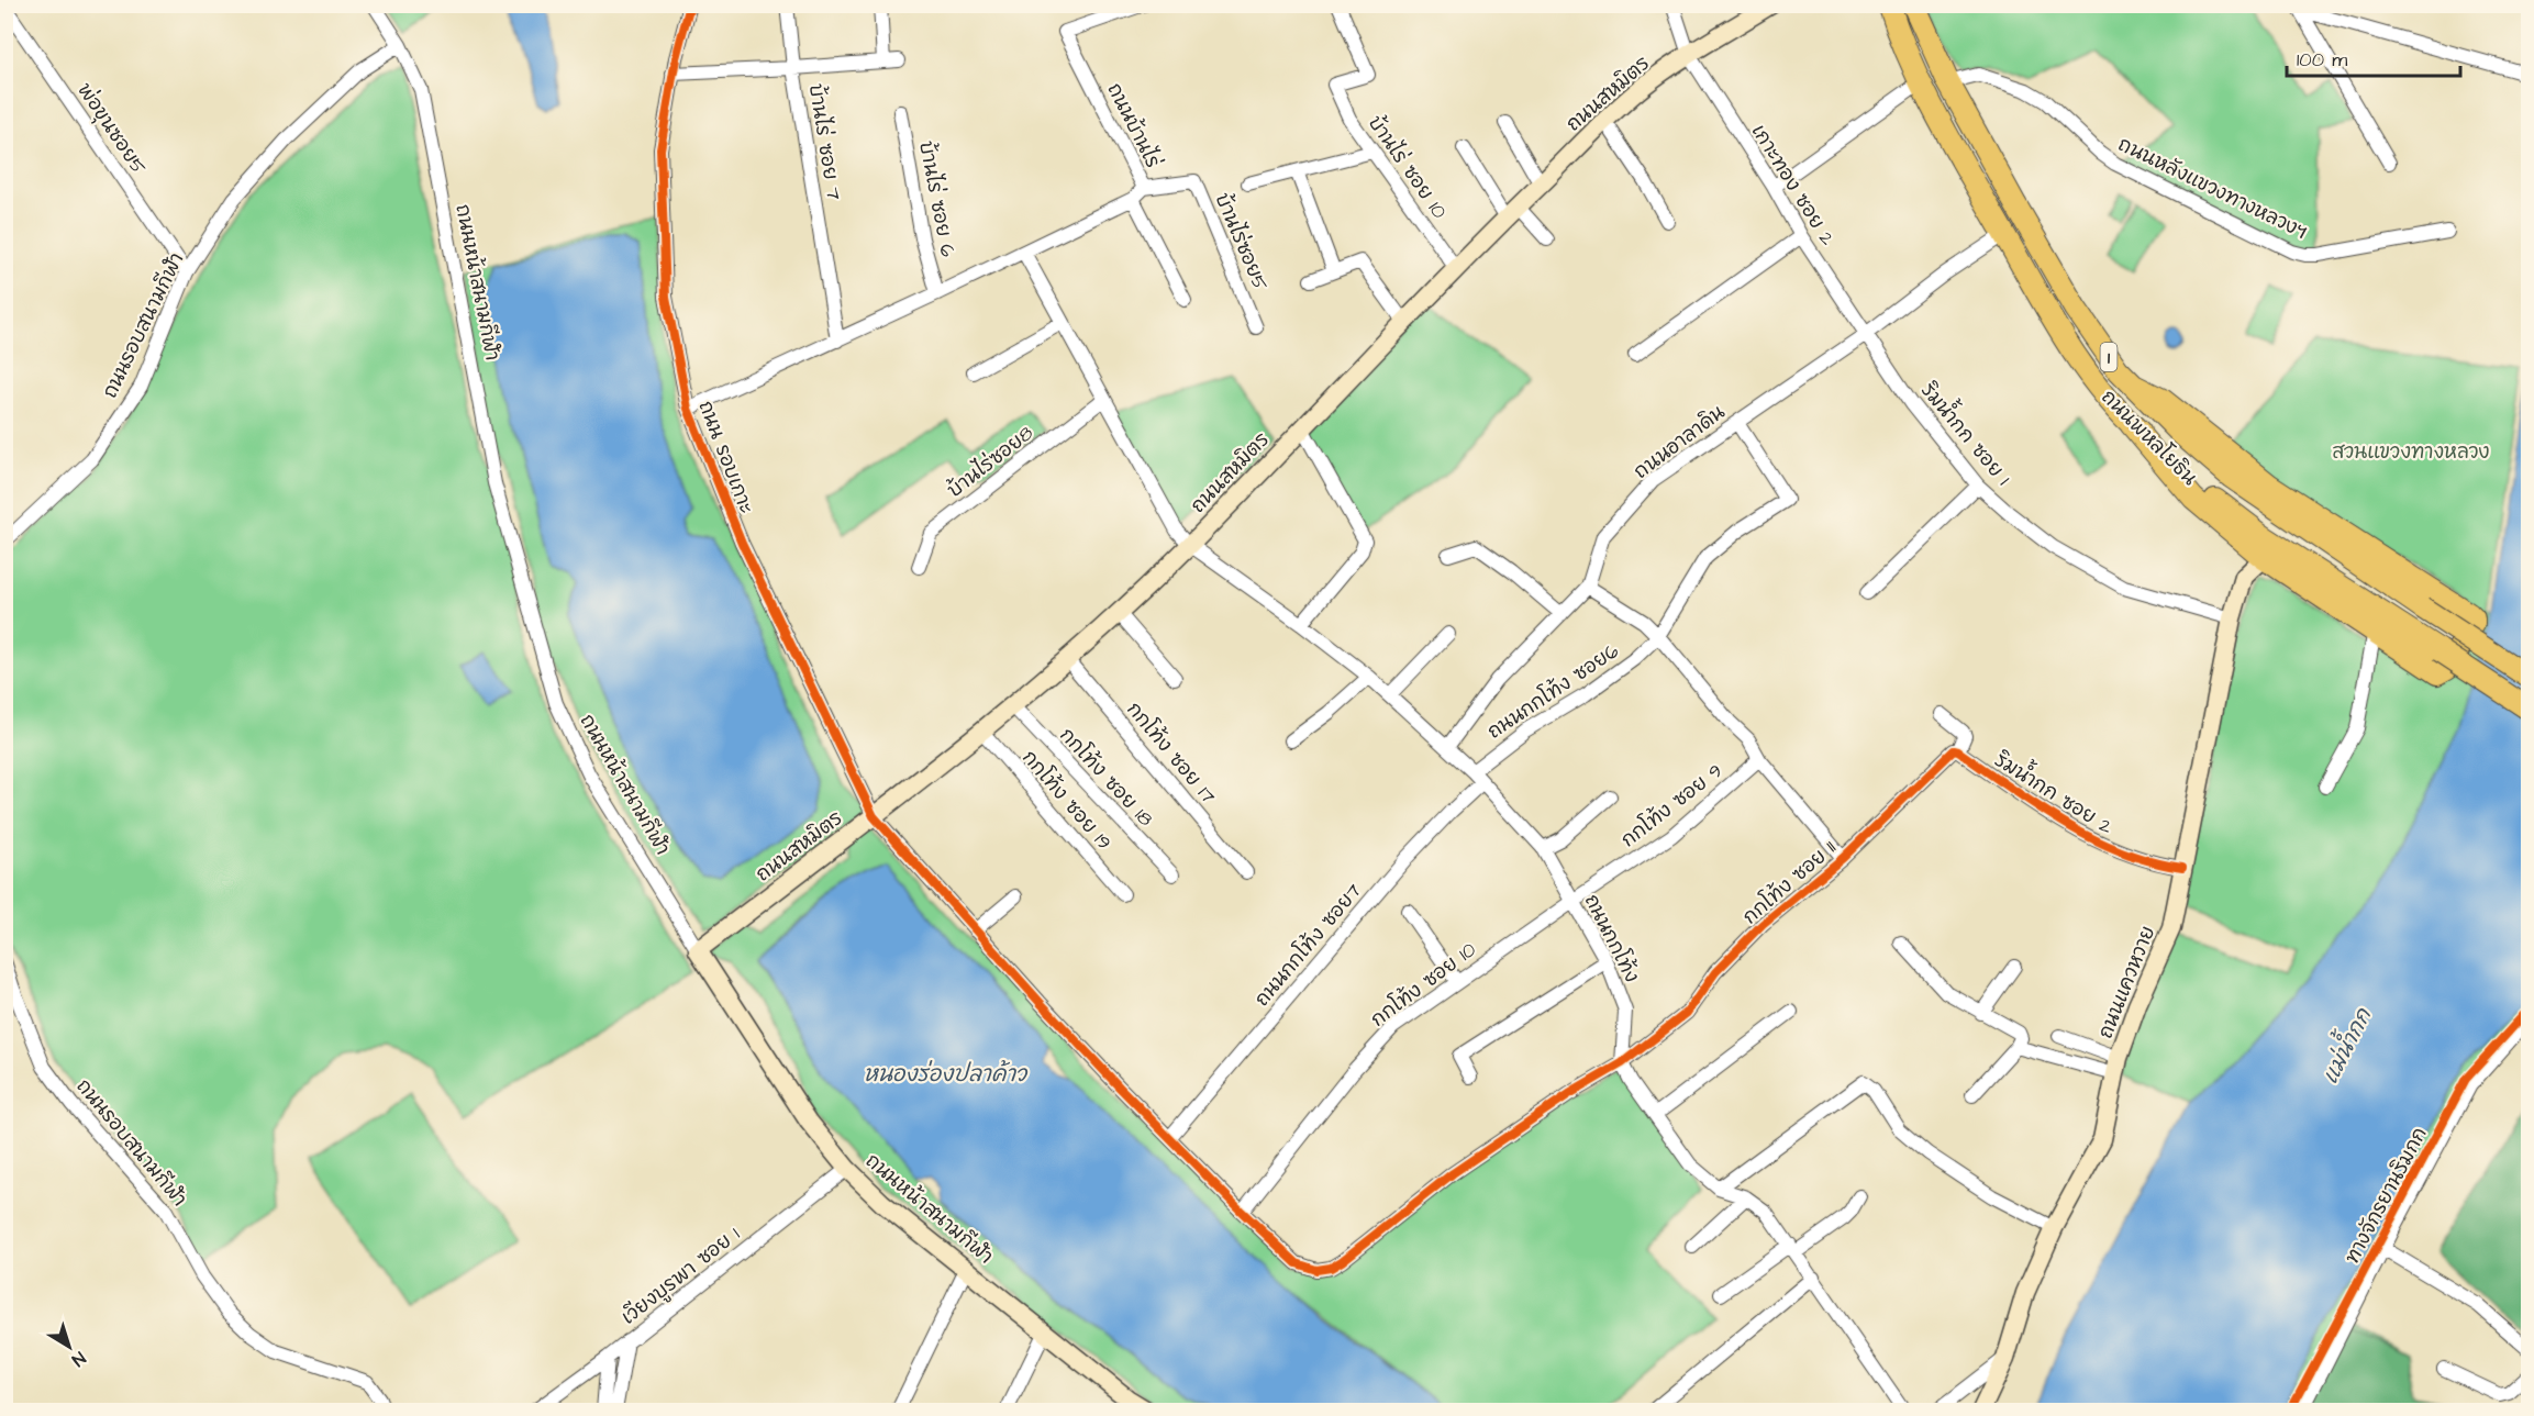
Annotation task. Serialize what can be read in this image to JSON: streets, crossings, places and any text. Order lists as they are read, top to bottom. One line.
{"streets":{"main road":["1","ถนนพหลโยธิน"],"street":["ถนนสหมิตร","ถนนบ้านไร่","พ่อขุนซอย5","บ้านไร่ ซอย 7","บ้านไร่ ซอย 10","เกาะทอง ซอย 2","ถนนหลังแขวงทางหลวงฯ","บ้านไร่ ซอย 6","บ้านไร่ซอย5","ถนนหน้าสนามกีฬา","ถนนรอบสนามกีฬา","ริมน้ำกก ซอย 1","ถนนอาลาดิน","ถนน รอบเกาะ","บ้านไร่ซอย8","ถนนกกโท้ง ซอย6","กกโท้ง ซอย 17","กกโท้ง ซอย 18","ริมน้ำกก ซอย 2","กกโท้ง ซอย 19","กกโท้ง ซอย 9","กกโท้ง ซอย 11","ถนนกกโท้ง","ถนนกกโท้ง ซอย7","ถนนแควหวาย","กกโท้ง ซอย 10","เวียงบูรพา ซอย 1"],"cycle path":["ทางจักรยานริมกก"]},"crossings":[["ถนนสหมิตร","บ้านไร่ ซอย 10"],["ถนนสหมิตร","เกาะทอง ซอย 2"],["ถนนสหมิตร","ถนนหน้าสนามกีฬา"],["ถนนสหมิตร","ถนน รอบเกาะ"],["ถนนสหมิตร","กกโท้ง ซอย 17"],["ถนนสหมิตร","กกโท้ง ซอย 18"],["ถนนสหมิตร","กกโท้ง ซอย 19"],["ถนนสหมิตร","ถนนกกโท้ง"],["ถนนบ้านไร่","บ้านไร่ ซอย 7"],["ถนนบ้านไร่","บ้านไร่ ซอย 6"],["ถนนบ้านไร่","บ้านไร่ซอย5"],["ถนนบ้านไร่","ถนน รอบเกาะ"],["พ่อขุนซอย5","ถนนรอบสนามกีฬา"],["บ้านไร่ ซอย 7","ถนน รอบเกาะ"],["เกาะทอง ซอย 2","ริมน้ำกก ซอย 1"],["เกาะทอง ซอย 2","ถนนอาลาดิน"],["ถนนหลังแขวงทางหลวงฯ","ถนนพหลโยธิน"],["ถนนหน้าสนามกีฬา","ถนนรอบสนามกีฬา"],["ถนนหน้าสนามกีฬา","เวียงบูรพา ซอย 1"],["ริมน้ำกก ซอย 1","ถนนอาลาดิน"],["ริมน้ำกก ซอย 1","ถนนแควหวาย"],["ถนนพหลโยธิน","ถนนอาลาดิน"],["ถนนอาลาดิน","ถนนกกโท้ง ซอย6"],["ถนนอาลาดิน","ถนนกกโท้ง"],["ถนน รอบเกาะ","กกโท้ง ซอย 11"],["ถนน รอบเกาะ","ถนนกกโท้ง ซอย7"],["ถนน รอบเกาะ","กกโท้ง ซอย 10"],["ถนนกกโท้ง ซอย6","ถนนกกโท้ง"],["ริมน้ำกก ซอย 2","กกโท้ง ซอย 11"],["ริมน้ำกก ซอย 2","ถนนแควหวาย"],["กกโท้ง ซอย 9","ถนนกกโท้ง"],["กกโท้ง ซอย 9","กกโท้ง ซอย 10"],["กกโท้ง ซอย 11","ถนนกกโท้ง"],["กกโท้ง ซอย 11","กกโท้ง ซอย 10"],["ถนนกกโท้ง","ถนนกกโท้ง ซอย7"],["ถนนกกโท้ง","กกโท้ง ซอย 10"]],"water":["แม่น้ำกก","หนองร่องปลาค้าว"],"parks":["สวนแขวงทางหลวง"],"scale_bar":"100 m","north":"bottom right"}
